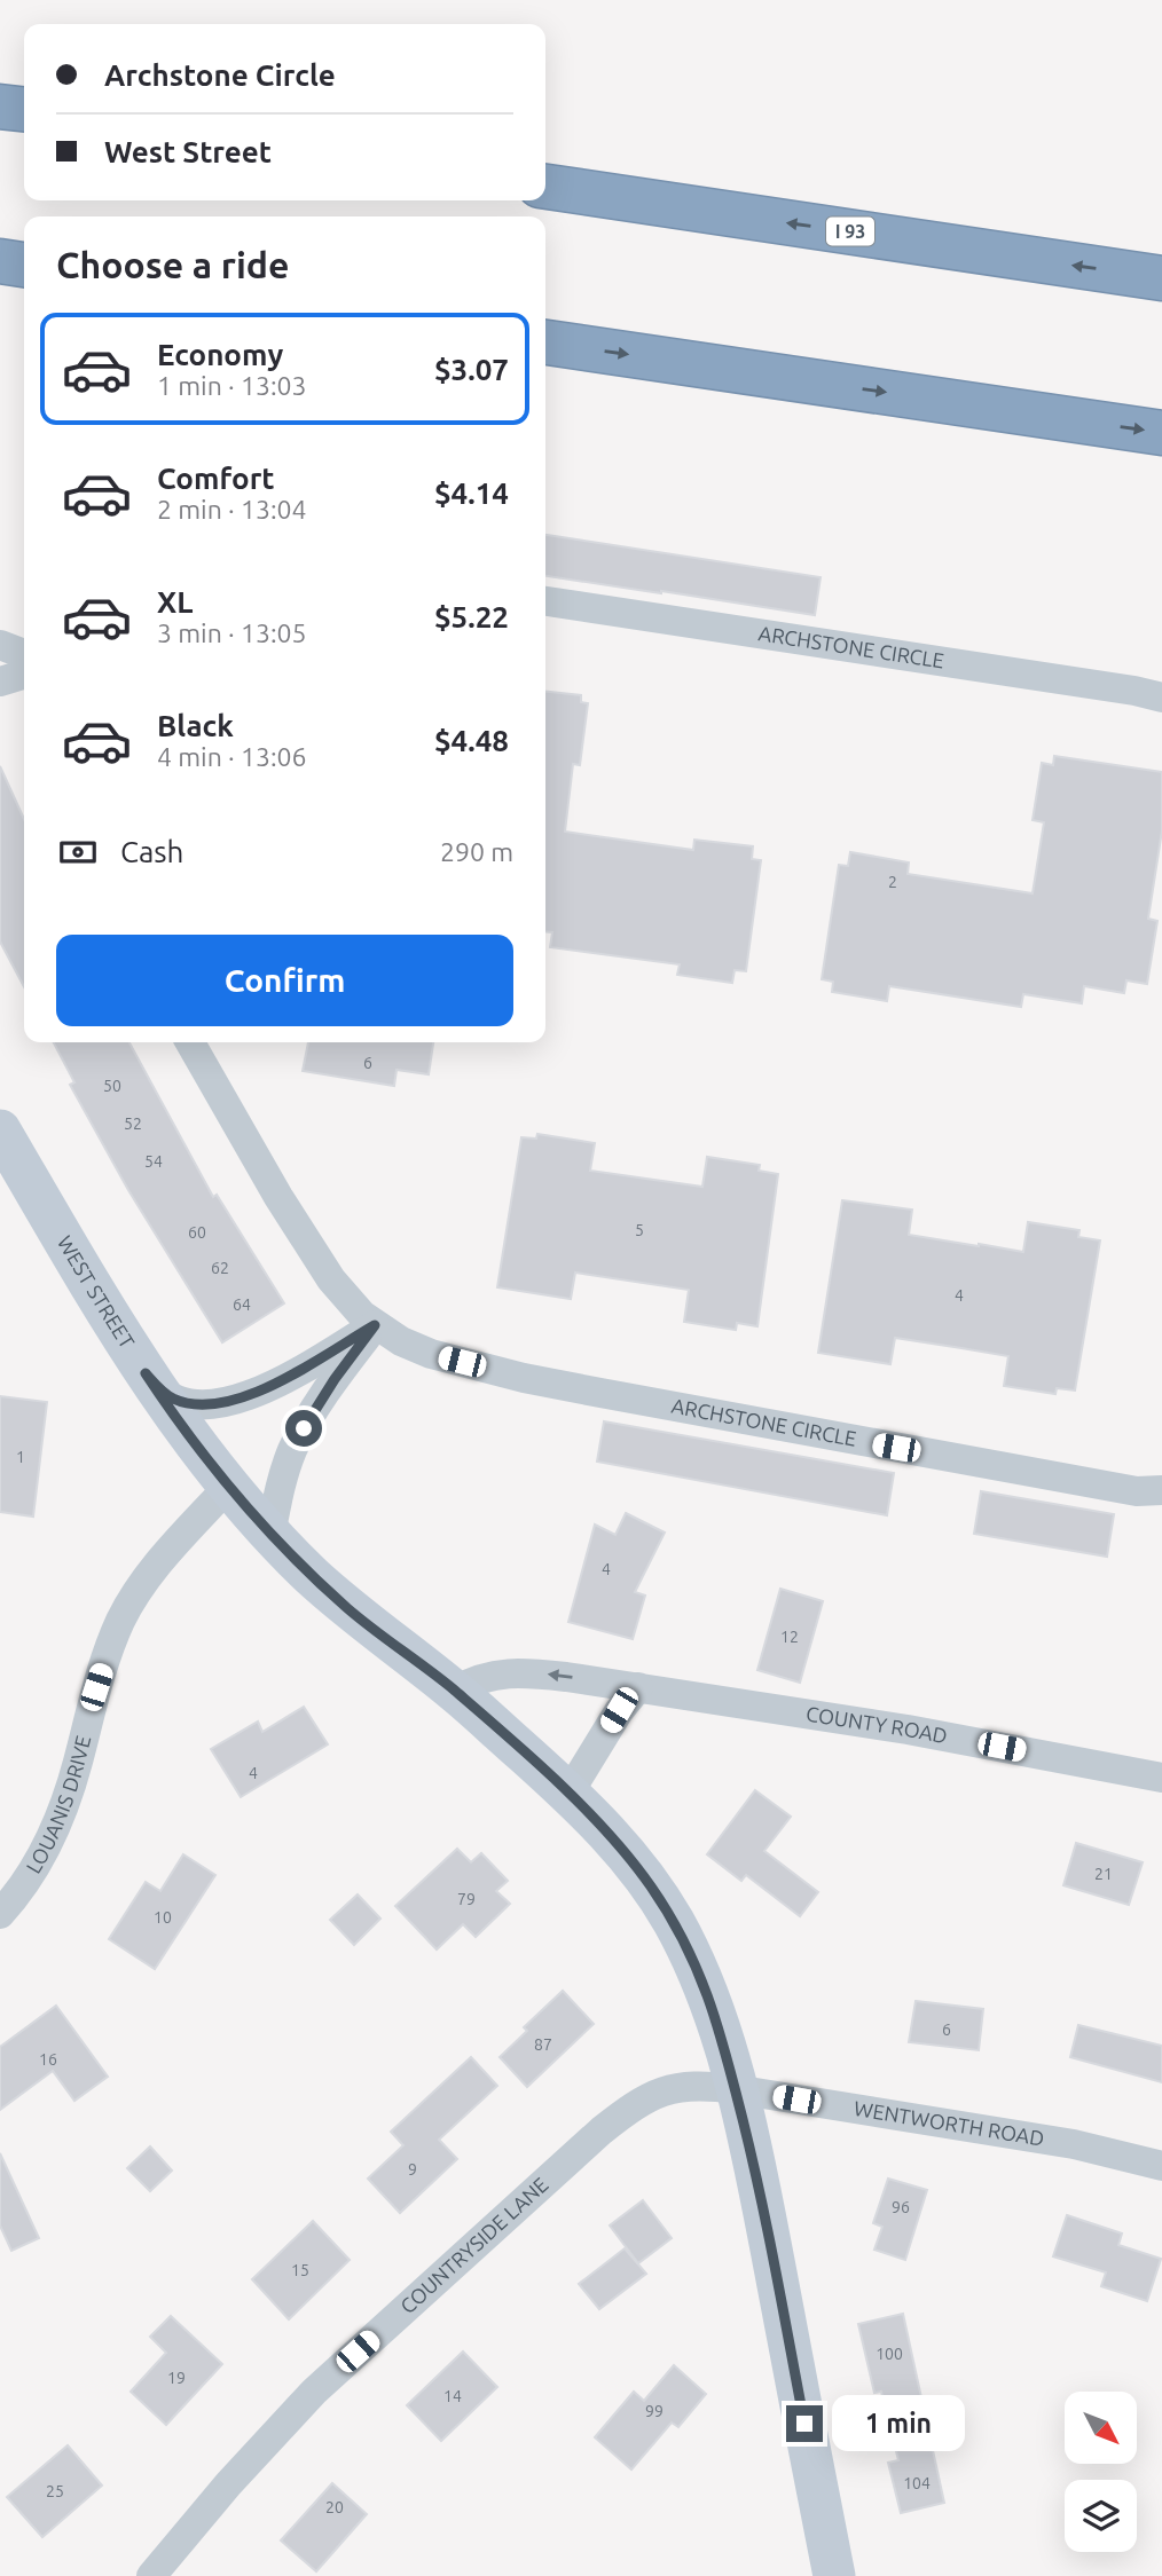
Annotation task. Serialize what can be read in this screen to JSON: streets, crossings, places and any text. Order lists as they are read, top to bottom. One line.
{"streets":{"highway":["I 93"],"main road":["WEST STREET"],"street":["ARCHSTONE CIRCLE","COUNTY ROAD","LOUANIS DRIVE","WENTWORTH ROAD","COUNTRYSIDE LANE"]},"crossings":[["WEST STREET","COUNTY ROAD"],["WEST STREET","LOUANIS DRIVE"],["WEST STREET","WENTWORTH ROAD"],["WEST STREET","COUNTRYSIDE LANE"],["WENTWORTH ROAD","COUNTRYSIDE LANE"]],"house_numbers":["2","6","50","52","54","5","60","62","4","64","1","4","12","4","21","79","10","6","87","16","9","96","15","100","19","14","99","104","25","20"],"north":"bottom right","page":{"banner":["Archstone Circle","West Street"],"heading":"Choose a ride","list":[{"name":"Economy","note":"1 min · 13:03","value":"$3.07"},{"name":"Comfort","note":"2 min · 13:04","value":"$4.14"},{"name":"XL","note":"3 min · 13:05","value":"$5.22"},{"name":"Black","note":"4 min · 13:06","value":"$4.48"}],"pay":["Cash","290 m"],"buttons":"Confirm","bubble":"1 min"}}
